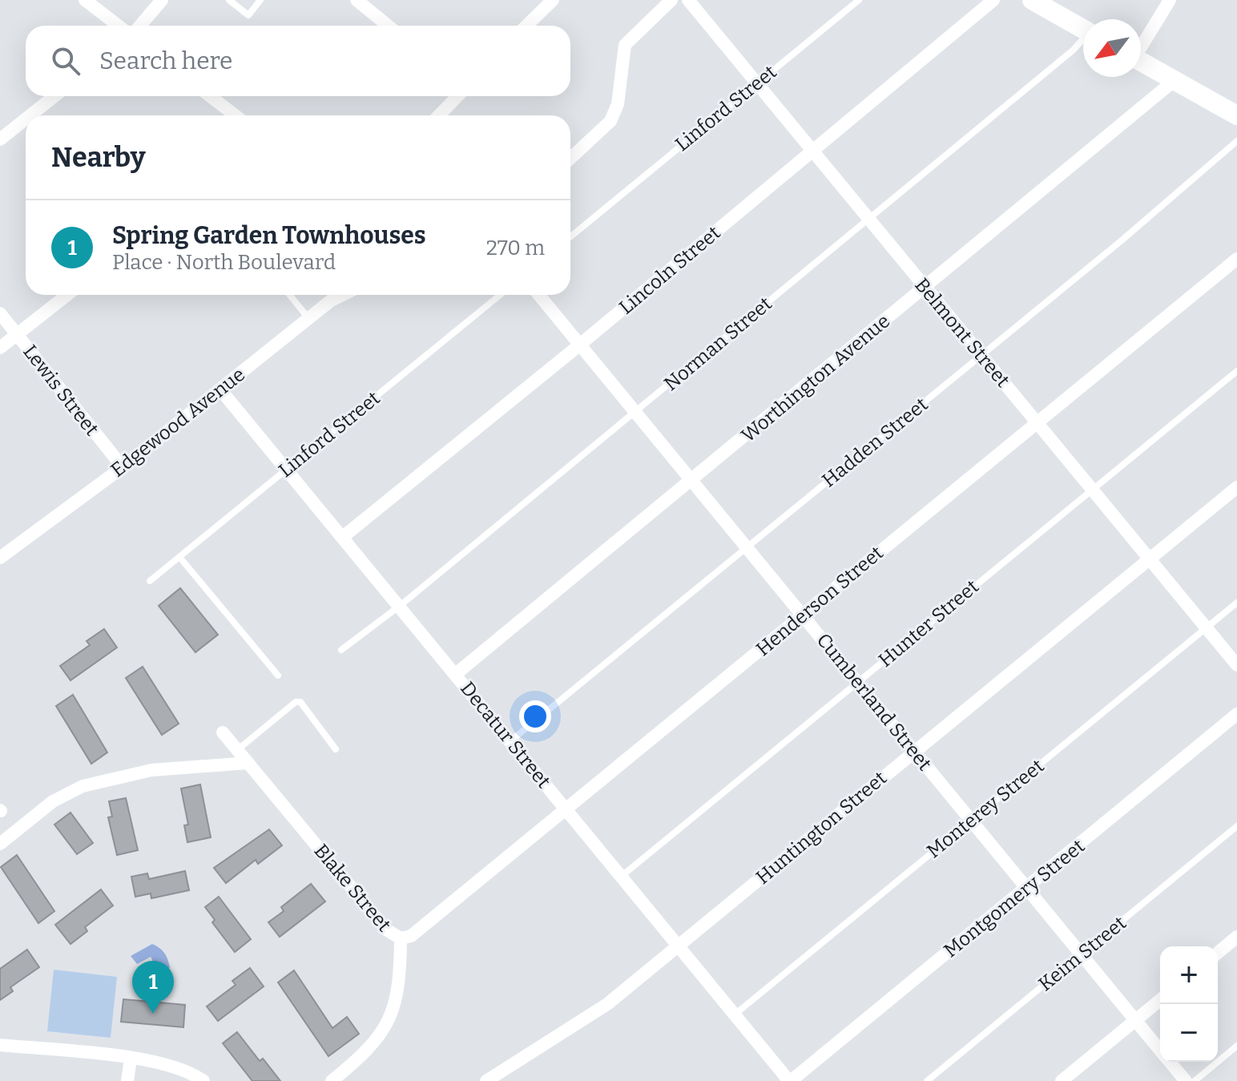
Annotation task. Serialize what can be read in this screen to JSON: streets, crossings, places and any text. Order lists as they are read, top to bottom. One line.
{"streets":{"street":["Lincoln Street","Belmont Street","Worthington Avenue","Lewis Street","Edgewood Avenue","Henderson Street","Cumberland Street","Decatur Street","Huntington Street","Blake Street","Montgomery Street"],"lane":["Linford Street","Norman Street","Hadden Street","Hunter Street","Monterey Street","Keim Street"]},"crossings":[["Linford Street","Belmont Street"],["Linford Street","Decatur Street"],["Lincoln Street","Belmont Street"],["Lincoln Street","Cumberland Street"],["Lincoln Street","Decatur Street"],["Belmont Street","Norman Street"],["Belmont Street","Worthington Avenue"],["Belmont Street","Hadden Street"],["Belmont Street","Henderson Street"],["Belmont Street","Hunter Street"],["Belmont Street","Monterey Street"],["Belmont Street","Huntington Street"],["Norman Street","Cumberland Street"],["Norman Street","Decatur Street"],["Worthington Avenue","Cumberland Street"],["Worthington Avenue","Decatur Street"],["Lewis Street","Edgewood Avenue"],["Edgewood Avenue","Decatur Street"],["Hadden Street","Cumberland Street"],["Hadden Street","Decatur Street"],["Henderson Street","Cumberland Street"],["Henderson Street","Decatur Street"],["Henderson Street","Blake Street"],["Hunter Street","Cumberland Street"],["Hunter Street","Decatur Street"],["Cumberland Street","Monterey Street"],["Cumberland Street","Huntington Street"],["Cumberland Street","Montgomery Street"],["Cumberland Street","Keim Street"],["Decatur Street","Monterey Street"],["Decatur Street","Huntington Street"],["Decatur Street","Montgomery Street"]],"north":"bottom left","page":{"search":"Search here","heading":"Nearby","list":[{"mark":"1","name":"Spring Garden Townhouses","note":"Place · North Boulevard","value":"270 m"}],"map_buttons":["+","−"],"pins":"1"}}
